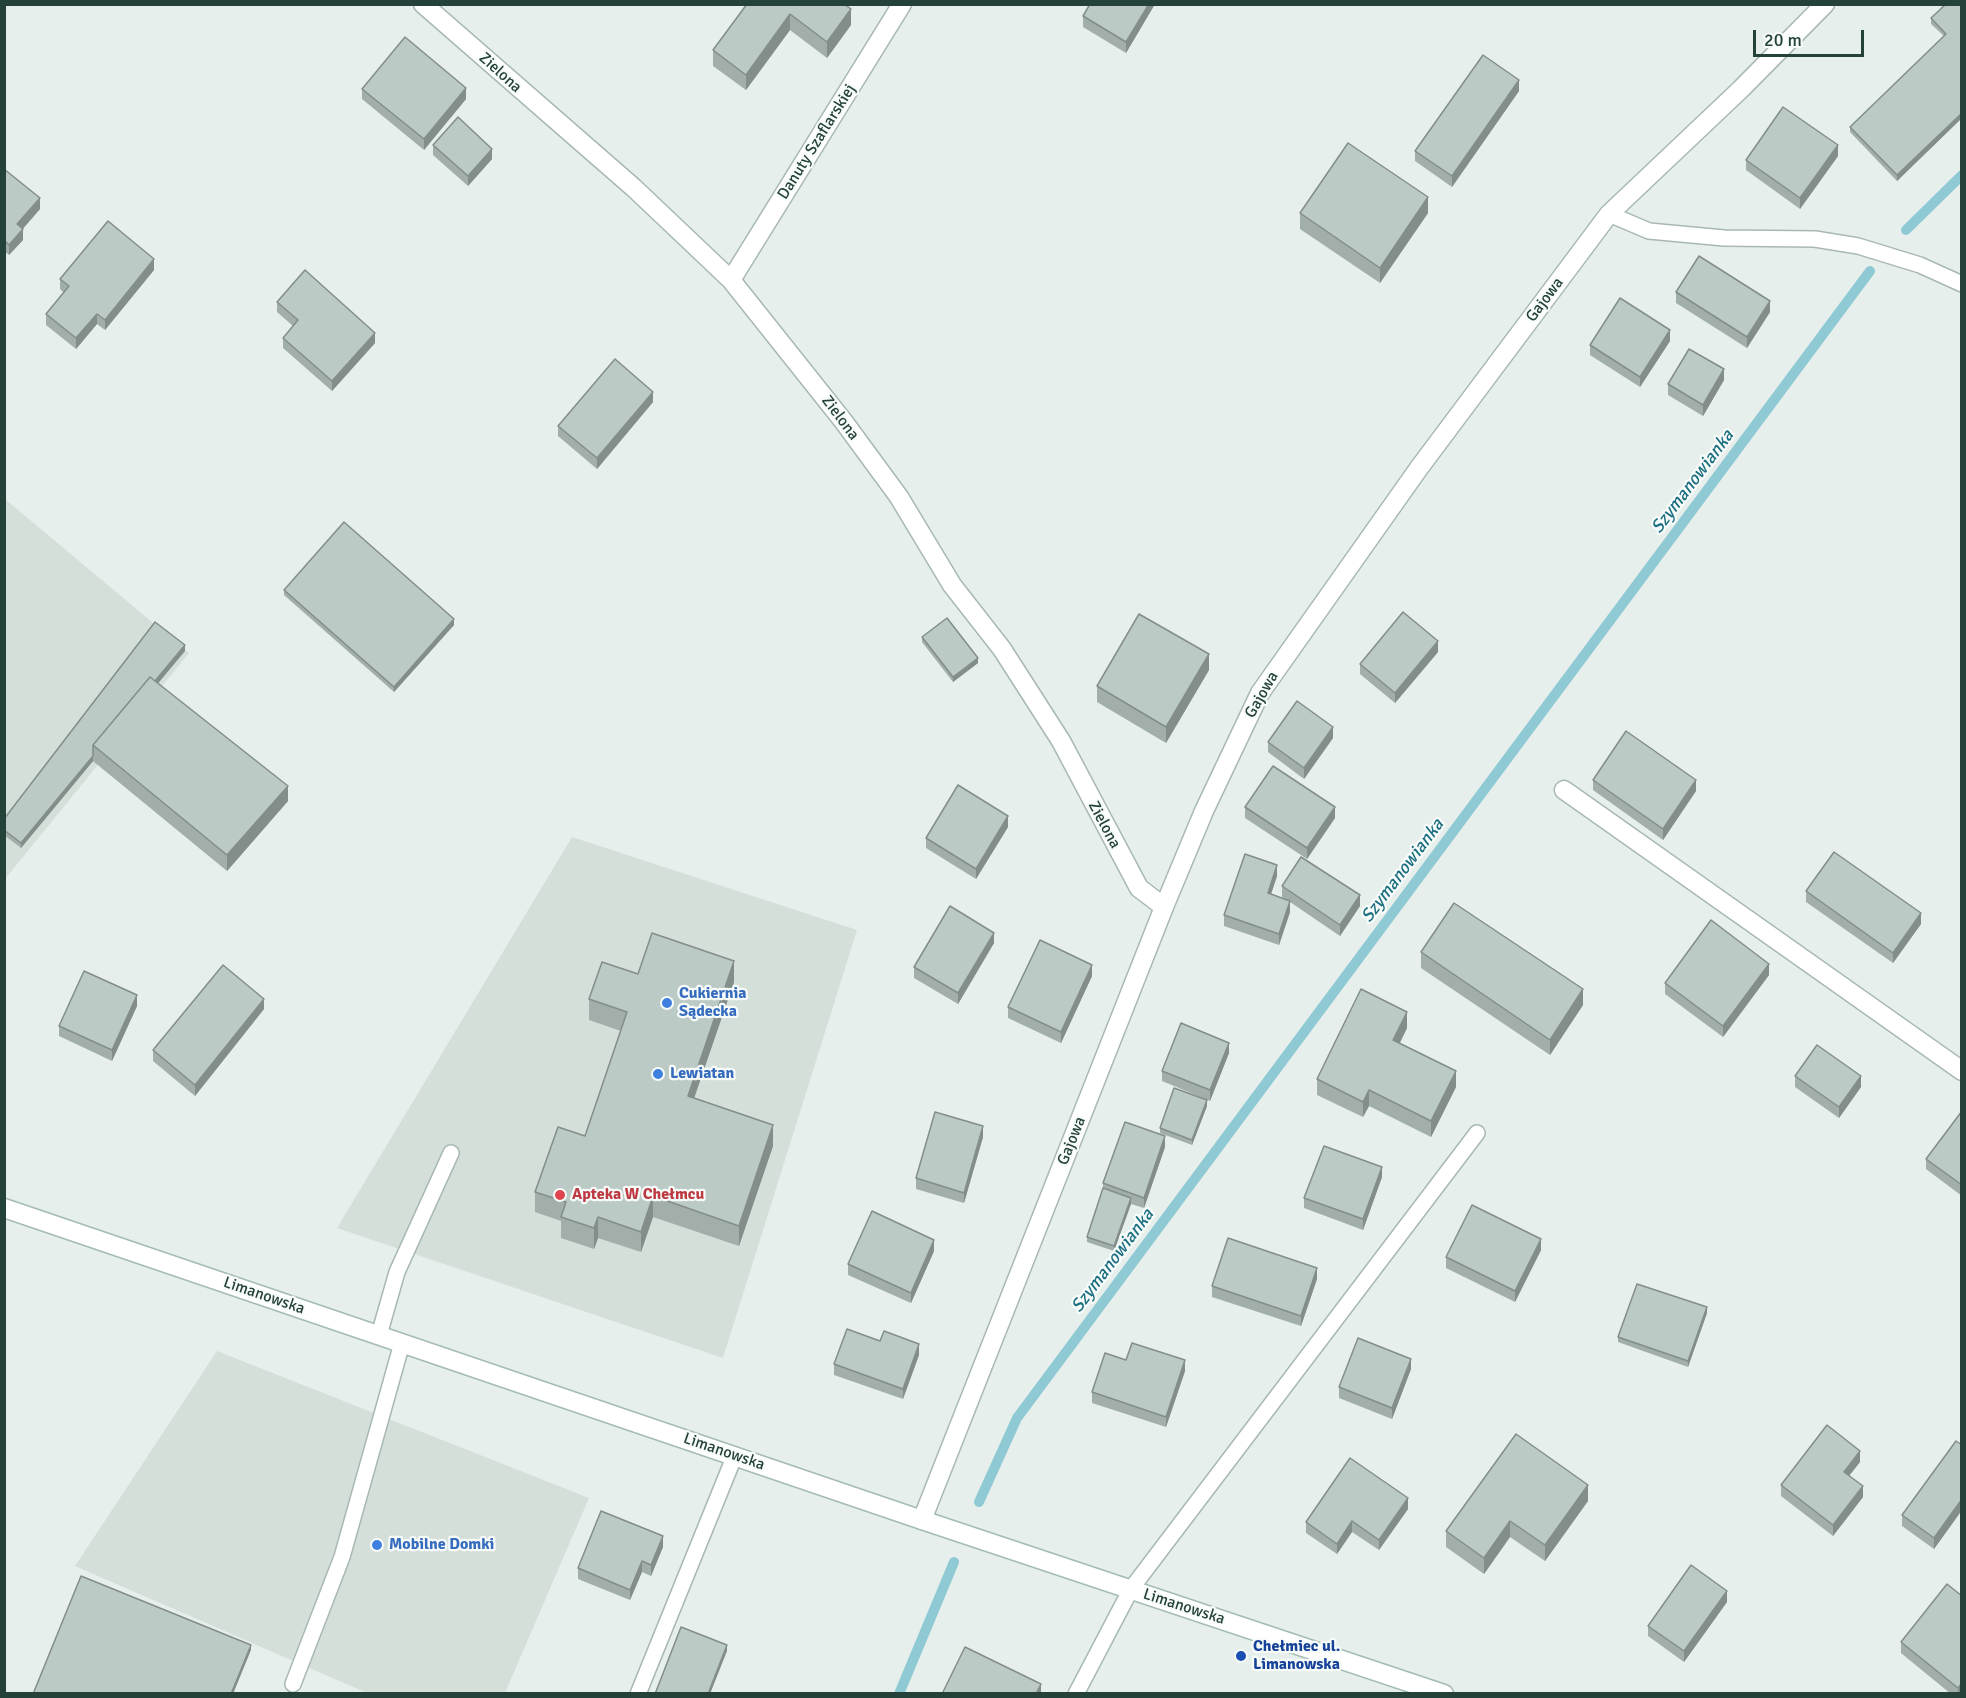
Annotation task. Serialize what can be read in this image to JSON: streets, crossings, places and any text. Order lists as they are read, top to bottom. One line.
{"streets":{"street":["Zielona","Danuty Szaflarskiej","Gajowa","Limanowska"]},"crossings":[["Zielona","Danuty Szaflarskiej"],["Zielona","Gajowa"],["Gajowa","Limanowska"]],"water":["Szymanowianka"],"places":["Cukiernia Sądecka","Lewiatan","Apteka W Chełmcu","Mobilne Domki","Chełmiec ul. Limanowska"],"scale_bar":"20 m"}
